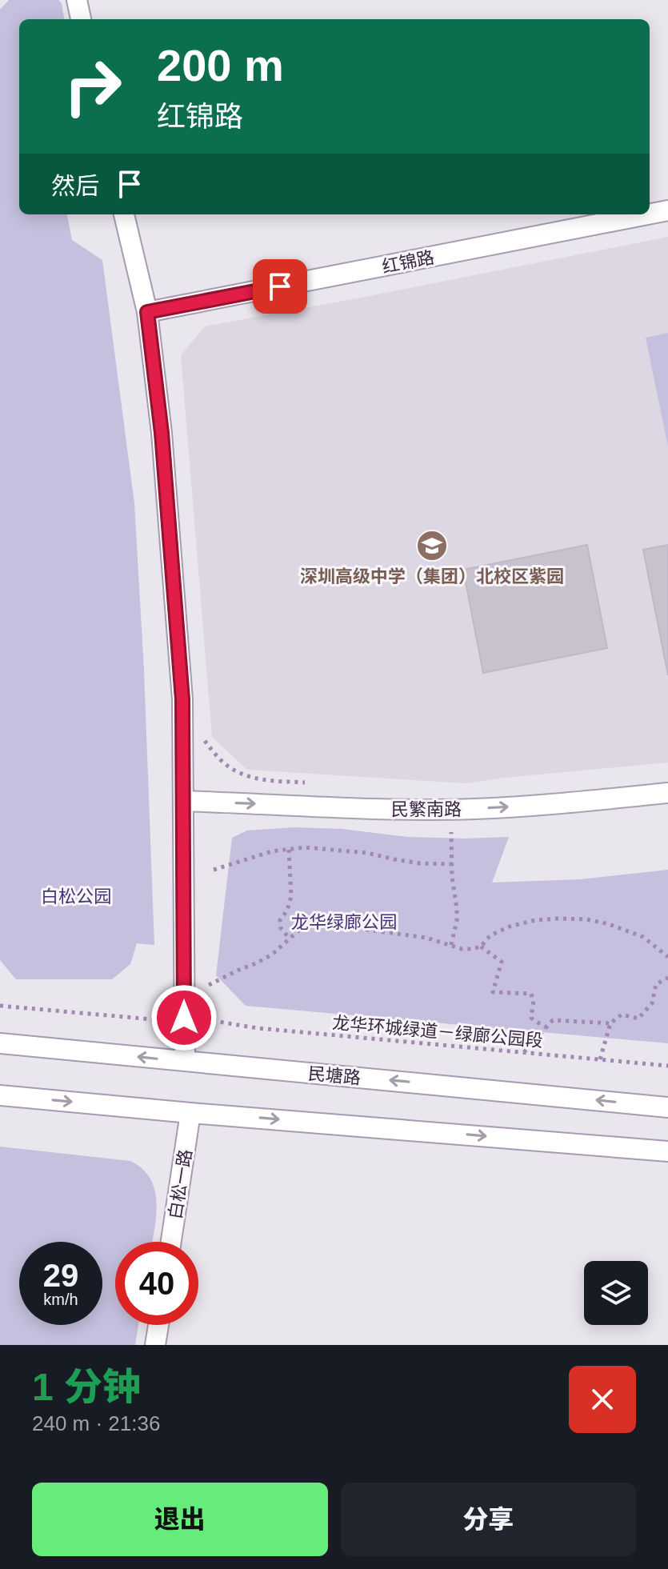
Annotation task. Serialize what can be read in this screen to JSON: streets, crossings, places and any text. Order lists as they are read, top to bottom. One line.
{"streets":{"street":["红锦路","民繁南路","民塘路","白松一路"],"path":["龙华环城绿道－绿廊公园段"]},"one_way":["民繁南路"],"parks":["白松公园","龙华绿廊公园"],"places":{"school or university":["深圳高级中学（集团）北校区紫园"]},"page":{"turn":["200 m","红锦路"],"then":"然后","speed":"29 km/h","limit":"40","heading":["1 分钟","240 m · 21:36"],"buttons":["退出","分享"]}}
